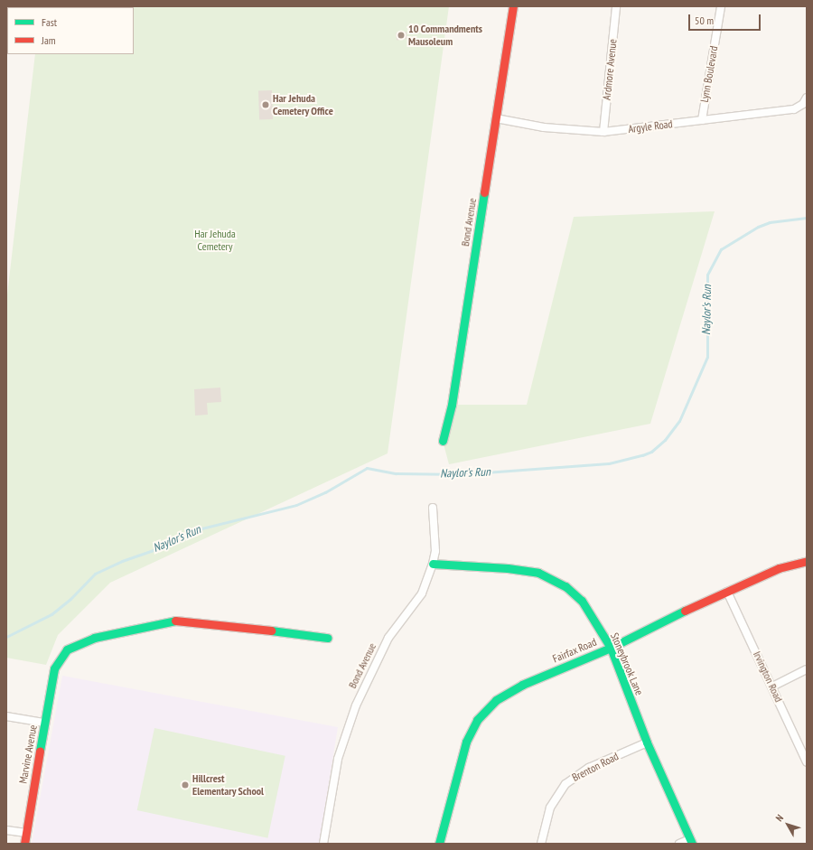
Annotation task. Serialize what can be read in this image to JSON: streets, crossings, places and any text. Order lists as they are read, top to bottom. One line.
{"streets":{"street":["Ardmore Avenue","Lynn Boulevard","Argyle Road","Bond Avenue","Fairfax Road","Stoneybrook Lane","Irvington Road","Marvine Avenue","Brenton Road"]},"crossings":[["Ardmore Avenue","Argyle Road"],["Lynn Boulevard","Argyle Road"],["Argyle Road","Bond Avenue"],["Bond Avenue","Stoneybrook Lane"],["Fairfax Road","Stoneybrook Lane"],["Fairfax Road","Irvington Road"],["Stoneybrook Lane","Brenton Road"]],"water":["Naylor's Run"],"parks":["Har Jehuda Cemetery"],"places":["10 Commandments Mausoleum","Har Jehuda Cemetery Office","Hillcrest Elementary School"],"legend":["Fast","Jam"],"scale_bar":"50 m","north":"top left"}
